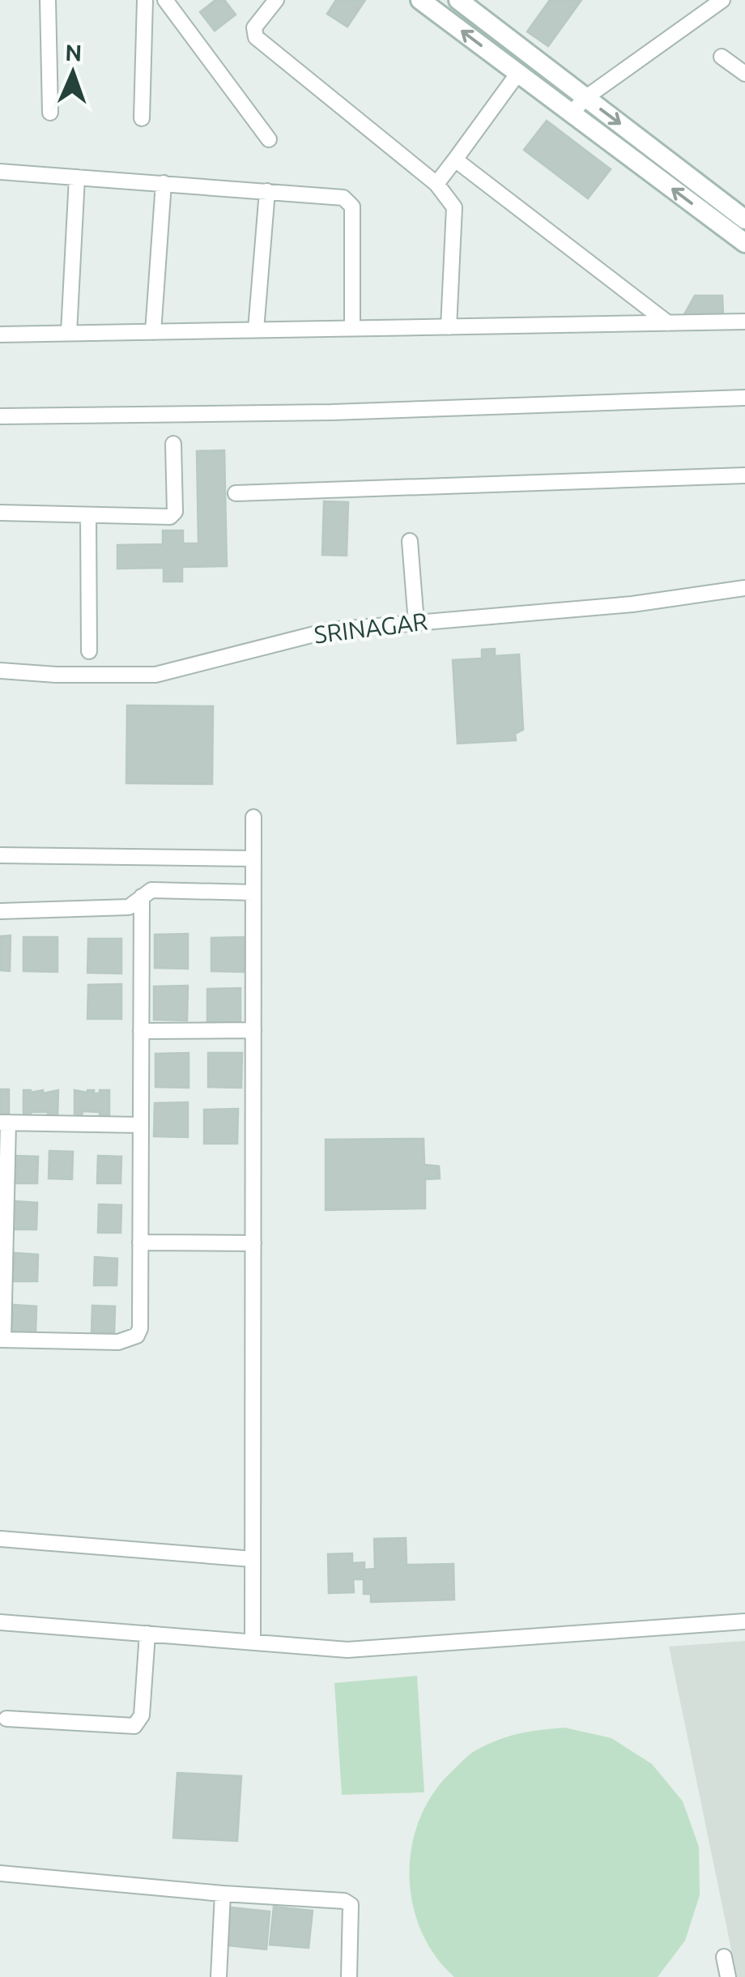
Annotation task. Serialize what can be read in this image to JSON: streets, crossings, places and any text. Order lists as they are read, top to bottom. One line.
{"streets":{"street":["SRINAGAR"]},"north":"top"}
